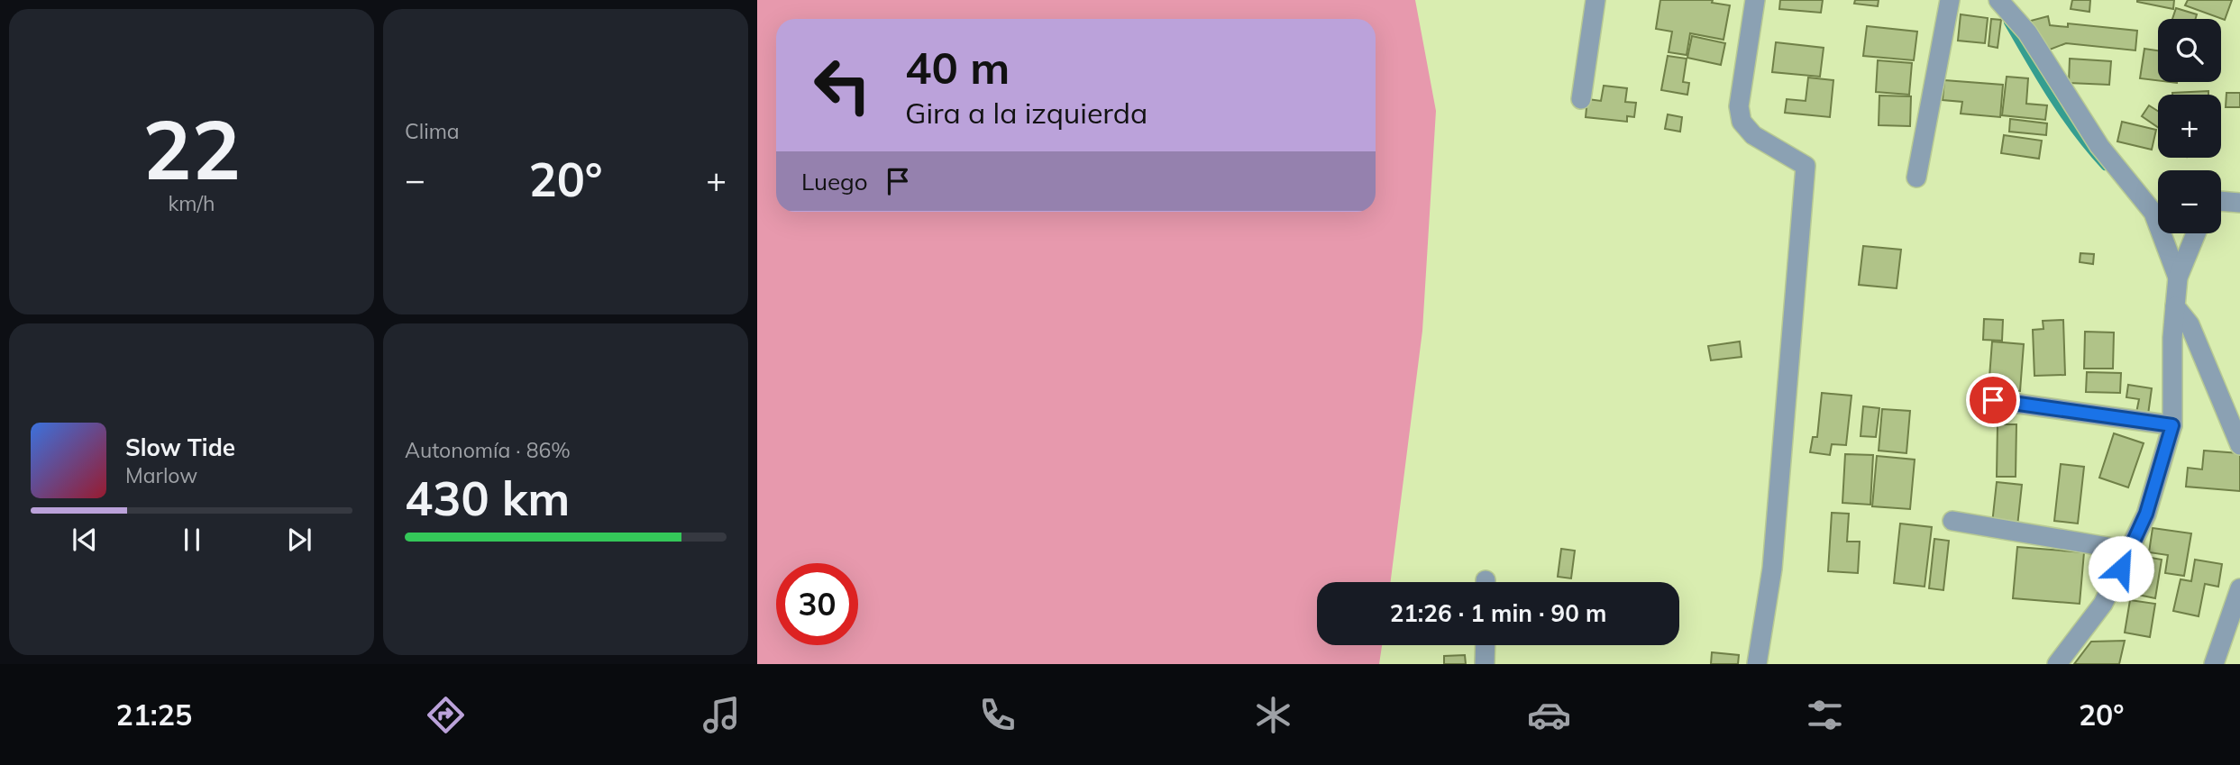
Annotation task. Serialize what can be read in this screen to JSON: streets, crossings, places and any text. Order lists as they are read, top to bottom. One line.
{"page":{"tile":[["22","km/h"],"Clima",["Autonomía · 86%","430 km"]],"map_buttons":["+","−"],"turn":["40 m","Gira a la izquierda"],"then":"Luego","heat":["−","20°","+"],"song":["Slow Tide","Marlow"],"limit":"30","trip":"21:26 · 1 min · 90 m","tabs":["21:25","20°"]}}
